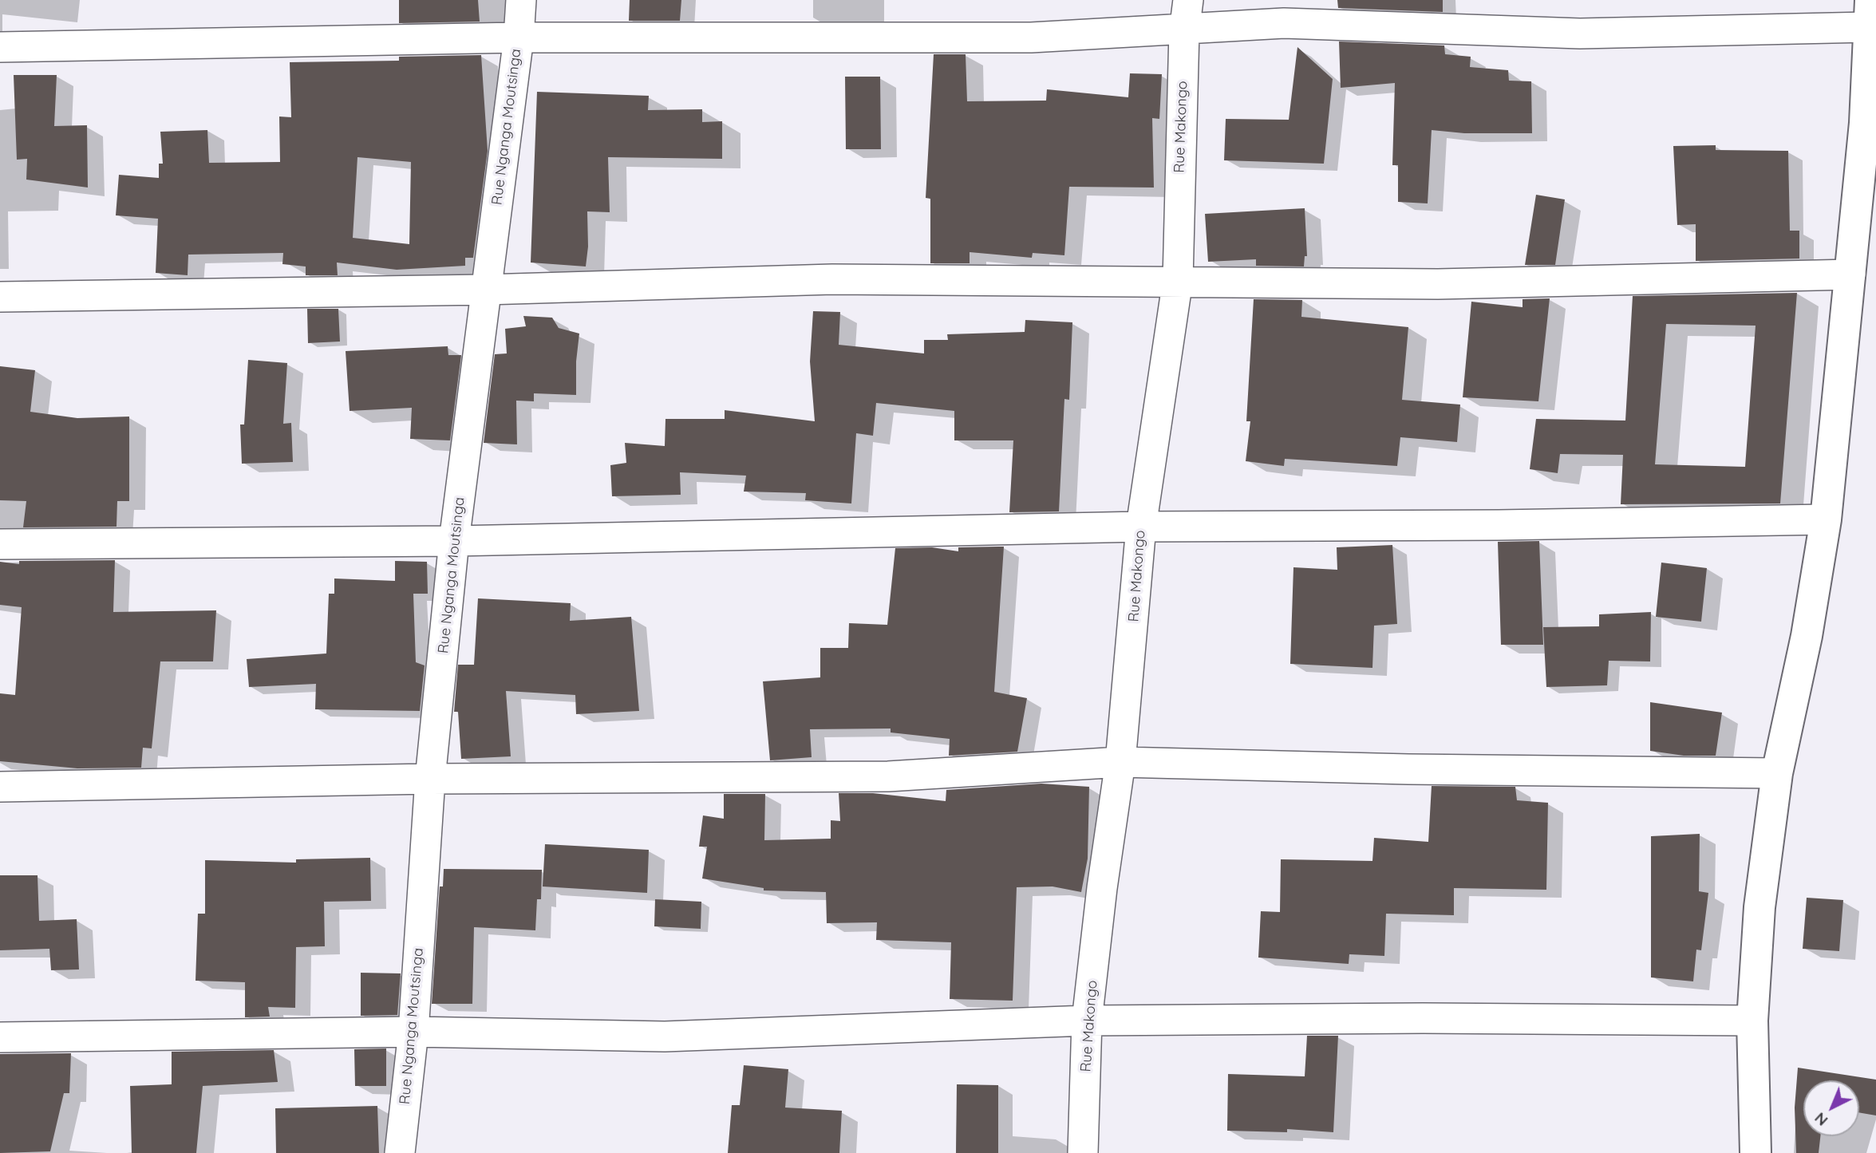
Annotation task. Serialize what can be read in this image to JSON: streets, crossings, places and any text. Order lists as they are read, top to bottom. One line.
{"streets":{"street":["Rue Nganga Moutsinga","Rue Makongo"]},"north":"bottom left"}
